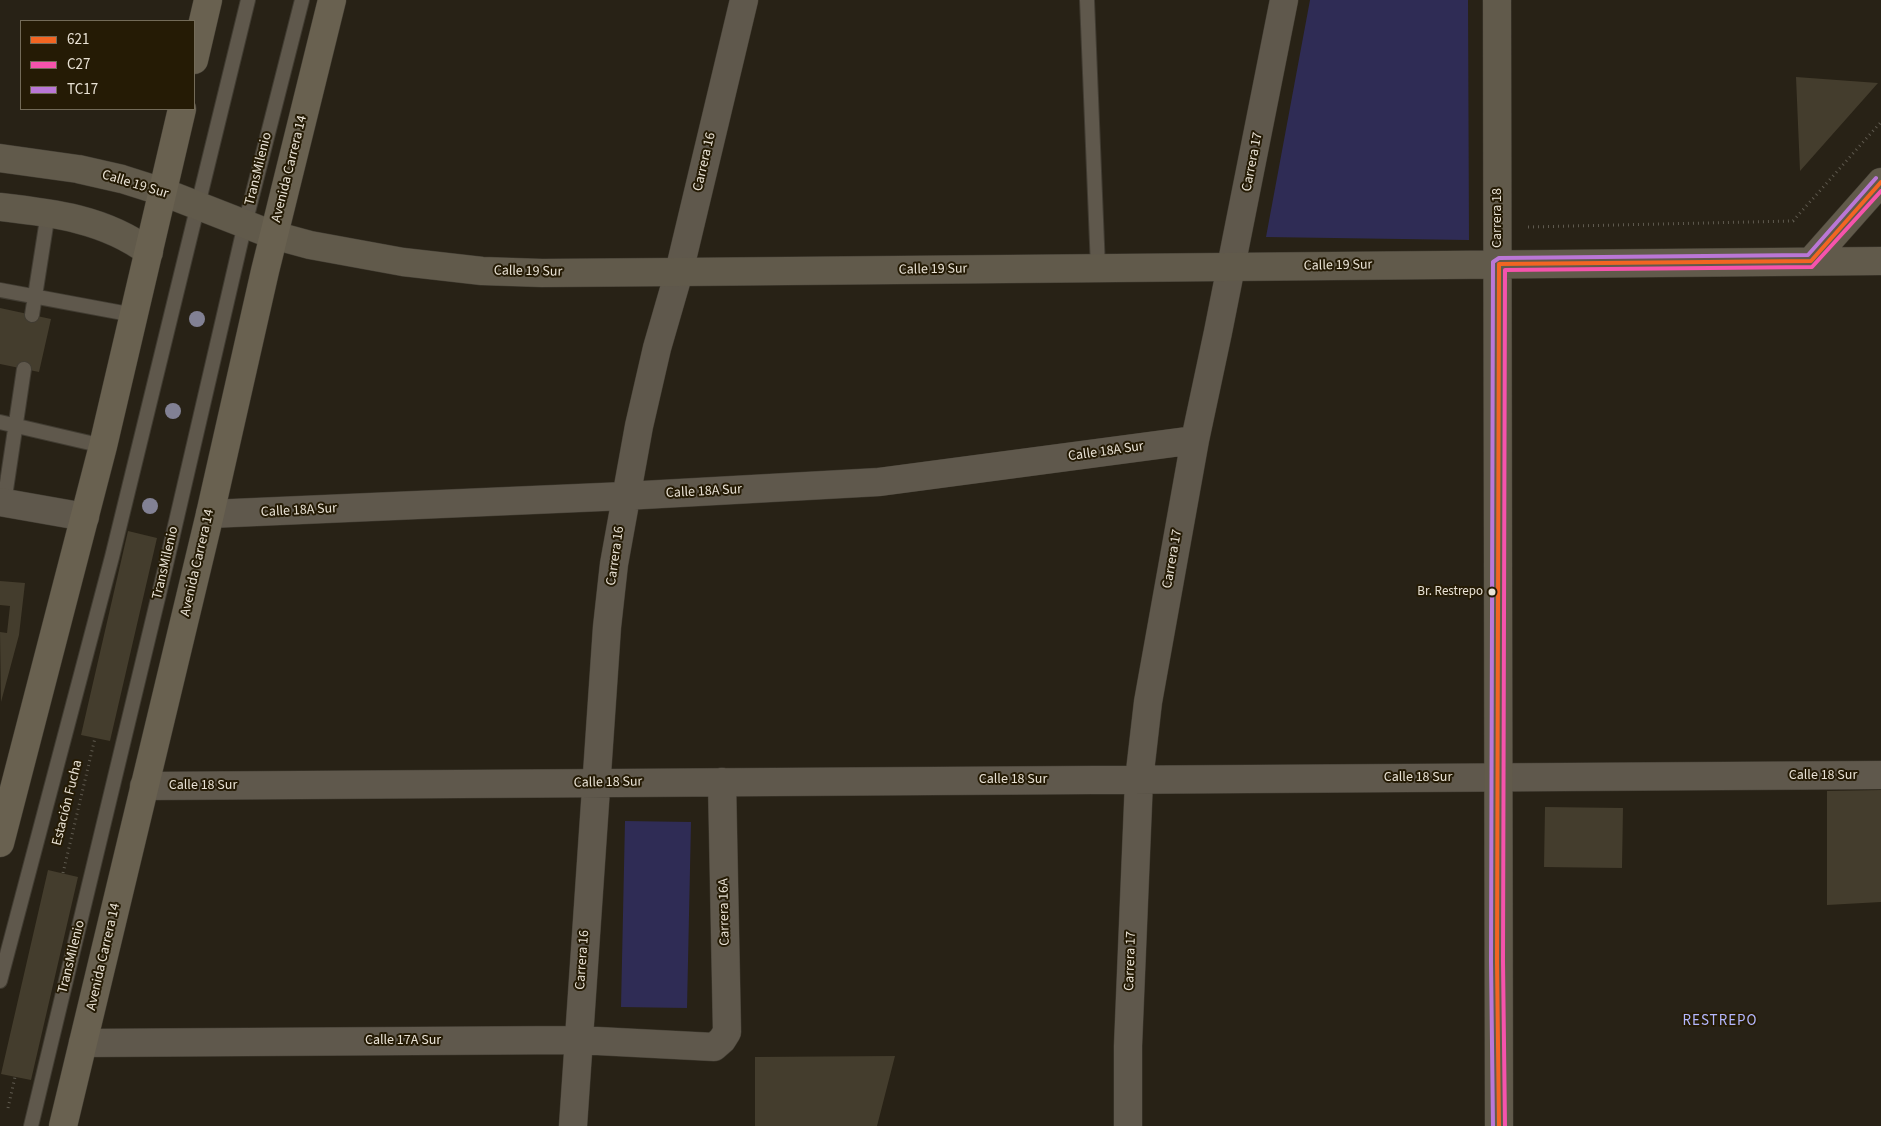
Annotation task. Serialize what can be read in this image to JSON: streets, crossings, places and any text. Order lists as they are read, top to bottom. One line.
{"streets":{"main road":["Avenida Carrera 14","Calle 19 Sur","Carrera 18"],"street":["Carrera 16","Carrera 17","Calle 18A Sur","Calle 18 Sur","Carrera 16A","Calle 17A Sur"],"lane":["TransMilenio"],"path":["Estación Fucha"]},"crossings":[["Carrera 16","Calle 19 Sur"],["Carrera 16","Calle 18A Sur"],["Carrera 16","Calle 18 Sur"],["Carrera 16","Calle 17A Sur"],["Carrera 17","Calle 19 Sur"],["Carrera 17","Calle 18A Sur"],["Carrera 17","Calle 18 Sur"],["TransMilenio","Calle 19 Sur"],["Avenida Carrera 14","Calle 19 Sur"],["Avenida Carrera 14","Calle 18A Sur"],["Avenida Carrera 14","Calle 18 Sur"],["Avenida Carrera 14","Calle 17A Sur"],["Calle 19 Sur","Carrera 18"],["Carrera 18","Calle 18 Sur"],["Calle 18 Sur","Carrera 16A"],["Carrera 16A","Calle 17A Sur"]],"districts":["RESTREPO"],"places":["Br. Restrepo"],"lines":["transit line TC17","transit line 621","transit line C27"],"legend":["621","C27","TC17"]}
